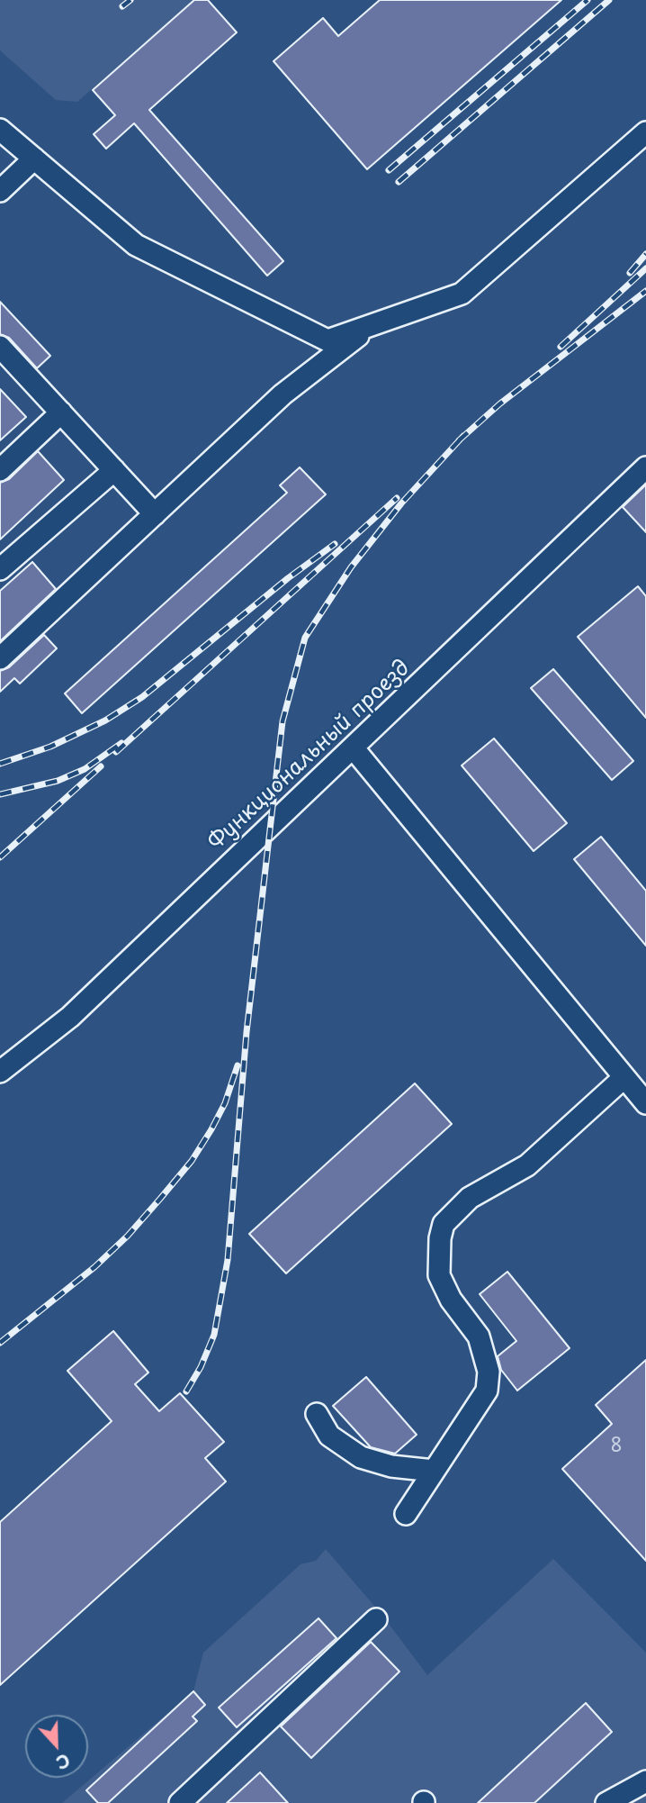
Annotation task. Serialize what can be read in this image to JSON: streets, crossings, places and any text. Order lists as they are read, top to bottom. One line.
{"streets":{"street":["Функциональный проезд"]},"house_numbers":["8"],"north":"bottom"}
